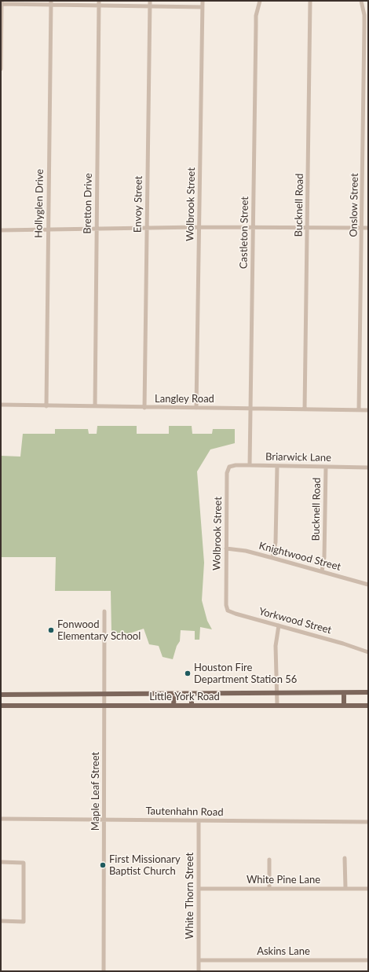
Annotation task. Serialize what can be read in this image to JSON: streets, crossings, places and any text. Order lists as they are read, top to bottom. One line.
{"streets":{"main road":["Little York Road"],"street":["Hollyglen Drive","Bretton Drive","Envoy Street","Wolbrook Street","Bucknell Road","Onslow Street","Castleton Street","Langley Road","Briarwick Lane","Knightwood Street","Yorkwood Street","Maple Leaf Street","Tautenhahn Road","White Pine Lane","White Thorn Street","Askins Lane"]},"crossings":[["Hollyglen Drive","Langley Road"],["Bretton Drive","Langley Road"],["Envoy Street","Langley Road"],["Wolbrook Street","Langley Road"],["Wolbrook Street","Briarwick Lane"],["Wolbrook Street","Knightwood Street"],["Wolbrook Street","Yorkwood Street"],["Bucknell Road","Langley Road"],["Bucknell Road","Briarwick Lane"],["Bucknell Road","Knightwood Street"],["Onslow Street","Langley Road"],["Castleton Street","Langley Road"],["Castleton Street","Briarwick Lane"],["Little York Road","Maple Leaf Street"],["Maple Leaf Street","Tautenhahn Road"],["Tautenhahn Road","White Thorn Street"],["White Pine Lane","White Thorn Street"],["White Thorn Street","Askins Lane"]],"places":["Fonwood Elementary School","Houston Fire Department Station 56","First Missionary Baptist Church"]}
